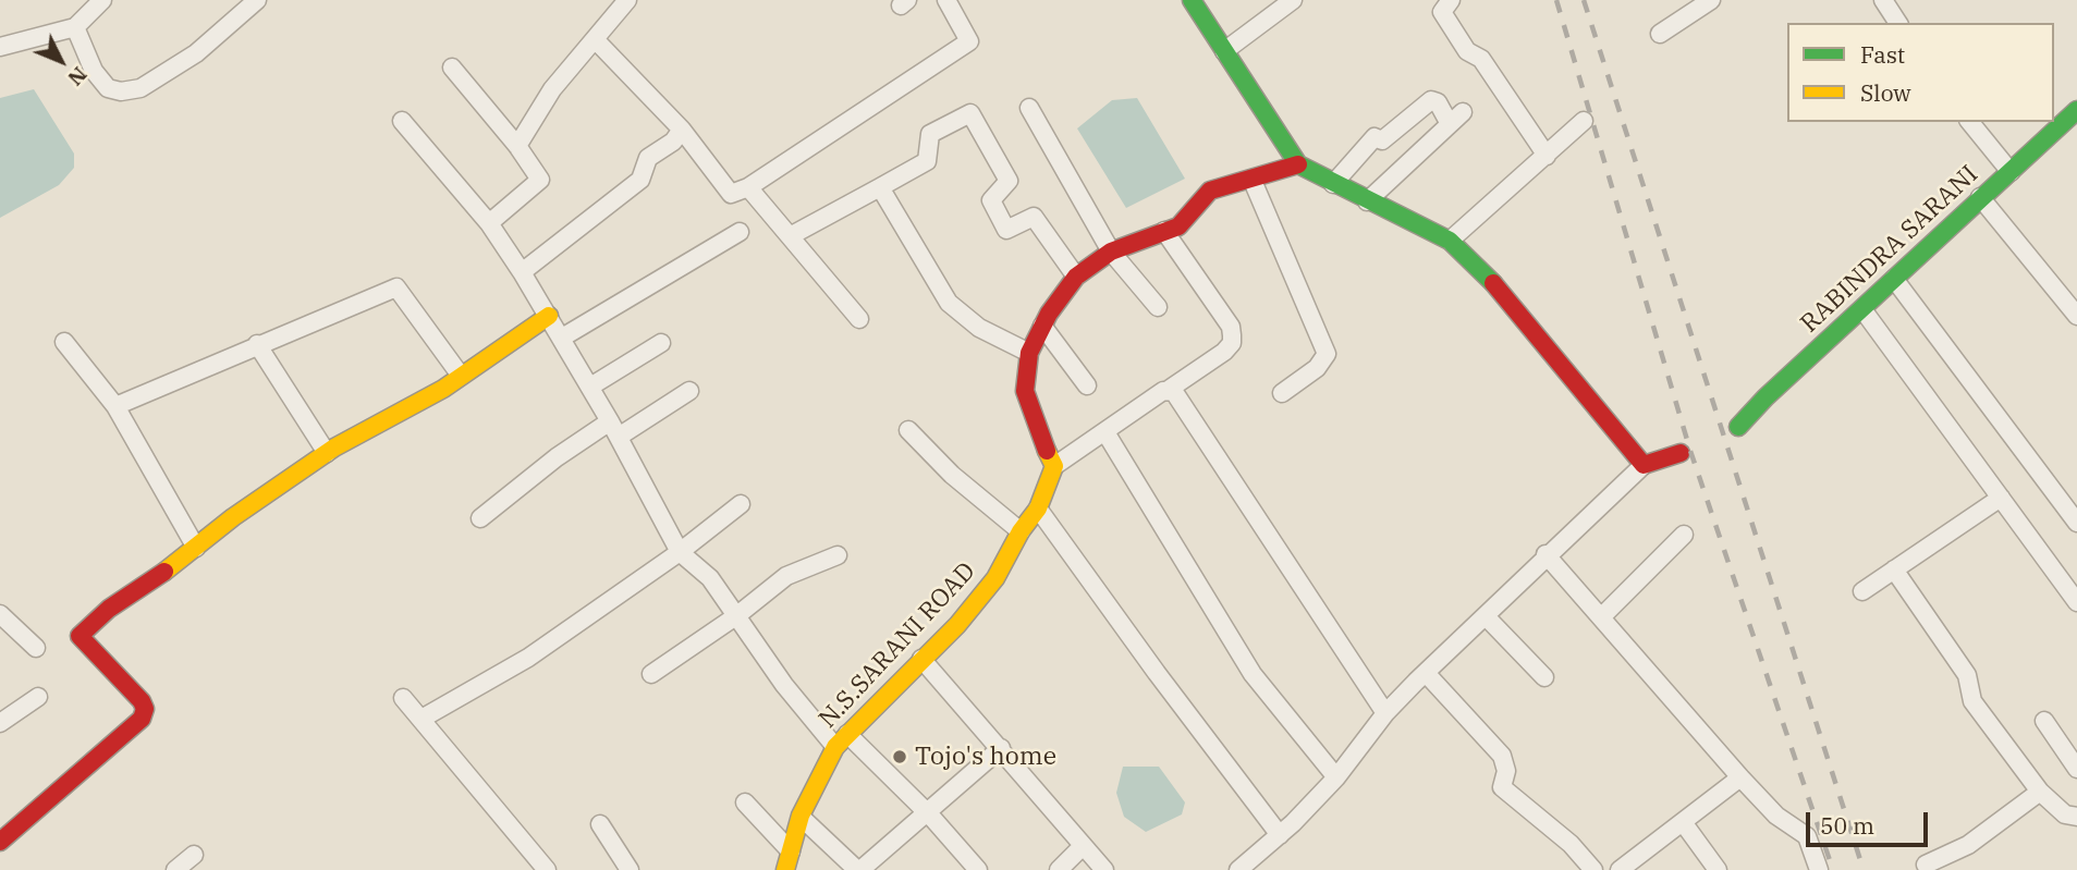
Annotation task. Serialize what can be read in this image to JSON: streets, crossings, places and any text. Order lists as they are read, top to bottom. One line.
{"streets":{"street":["RABINDRA SARANI","N.S.SARANI ROAD"]},"places":["Tojo's home"],"legend":["Fast","Slow"],"scale_bar":"50 m","north":"bottom right"}
